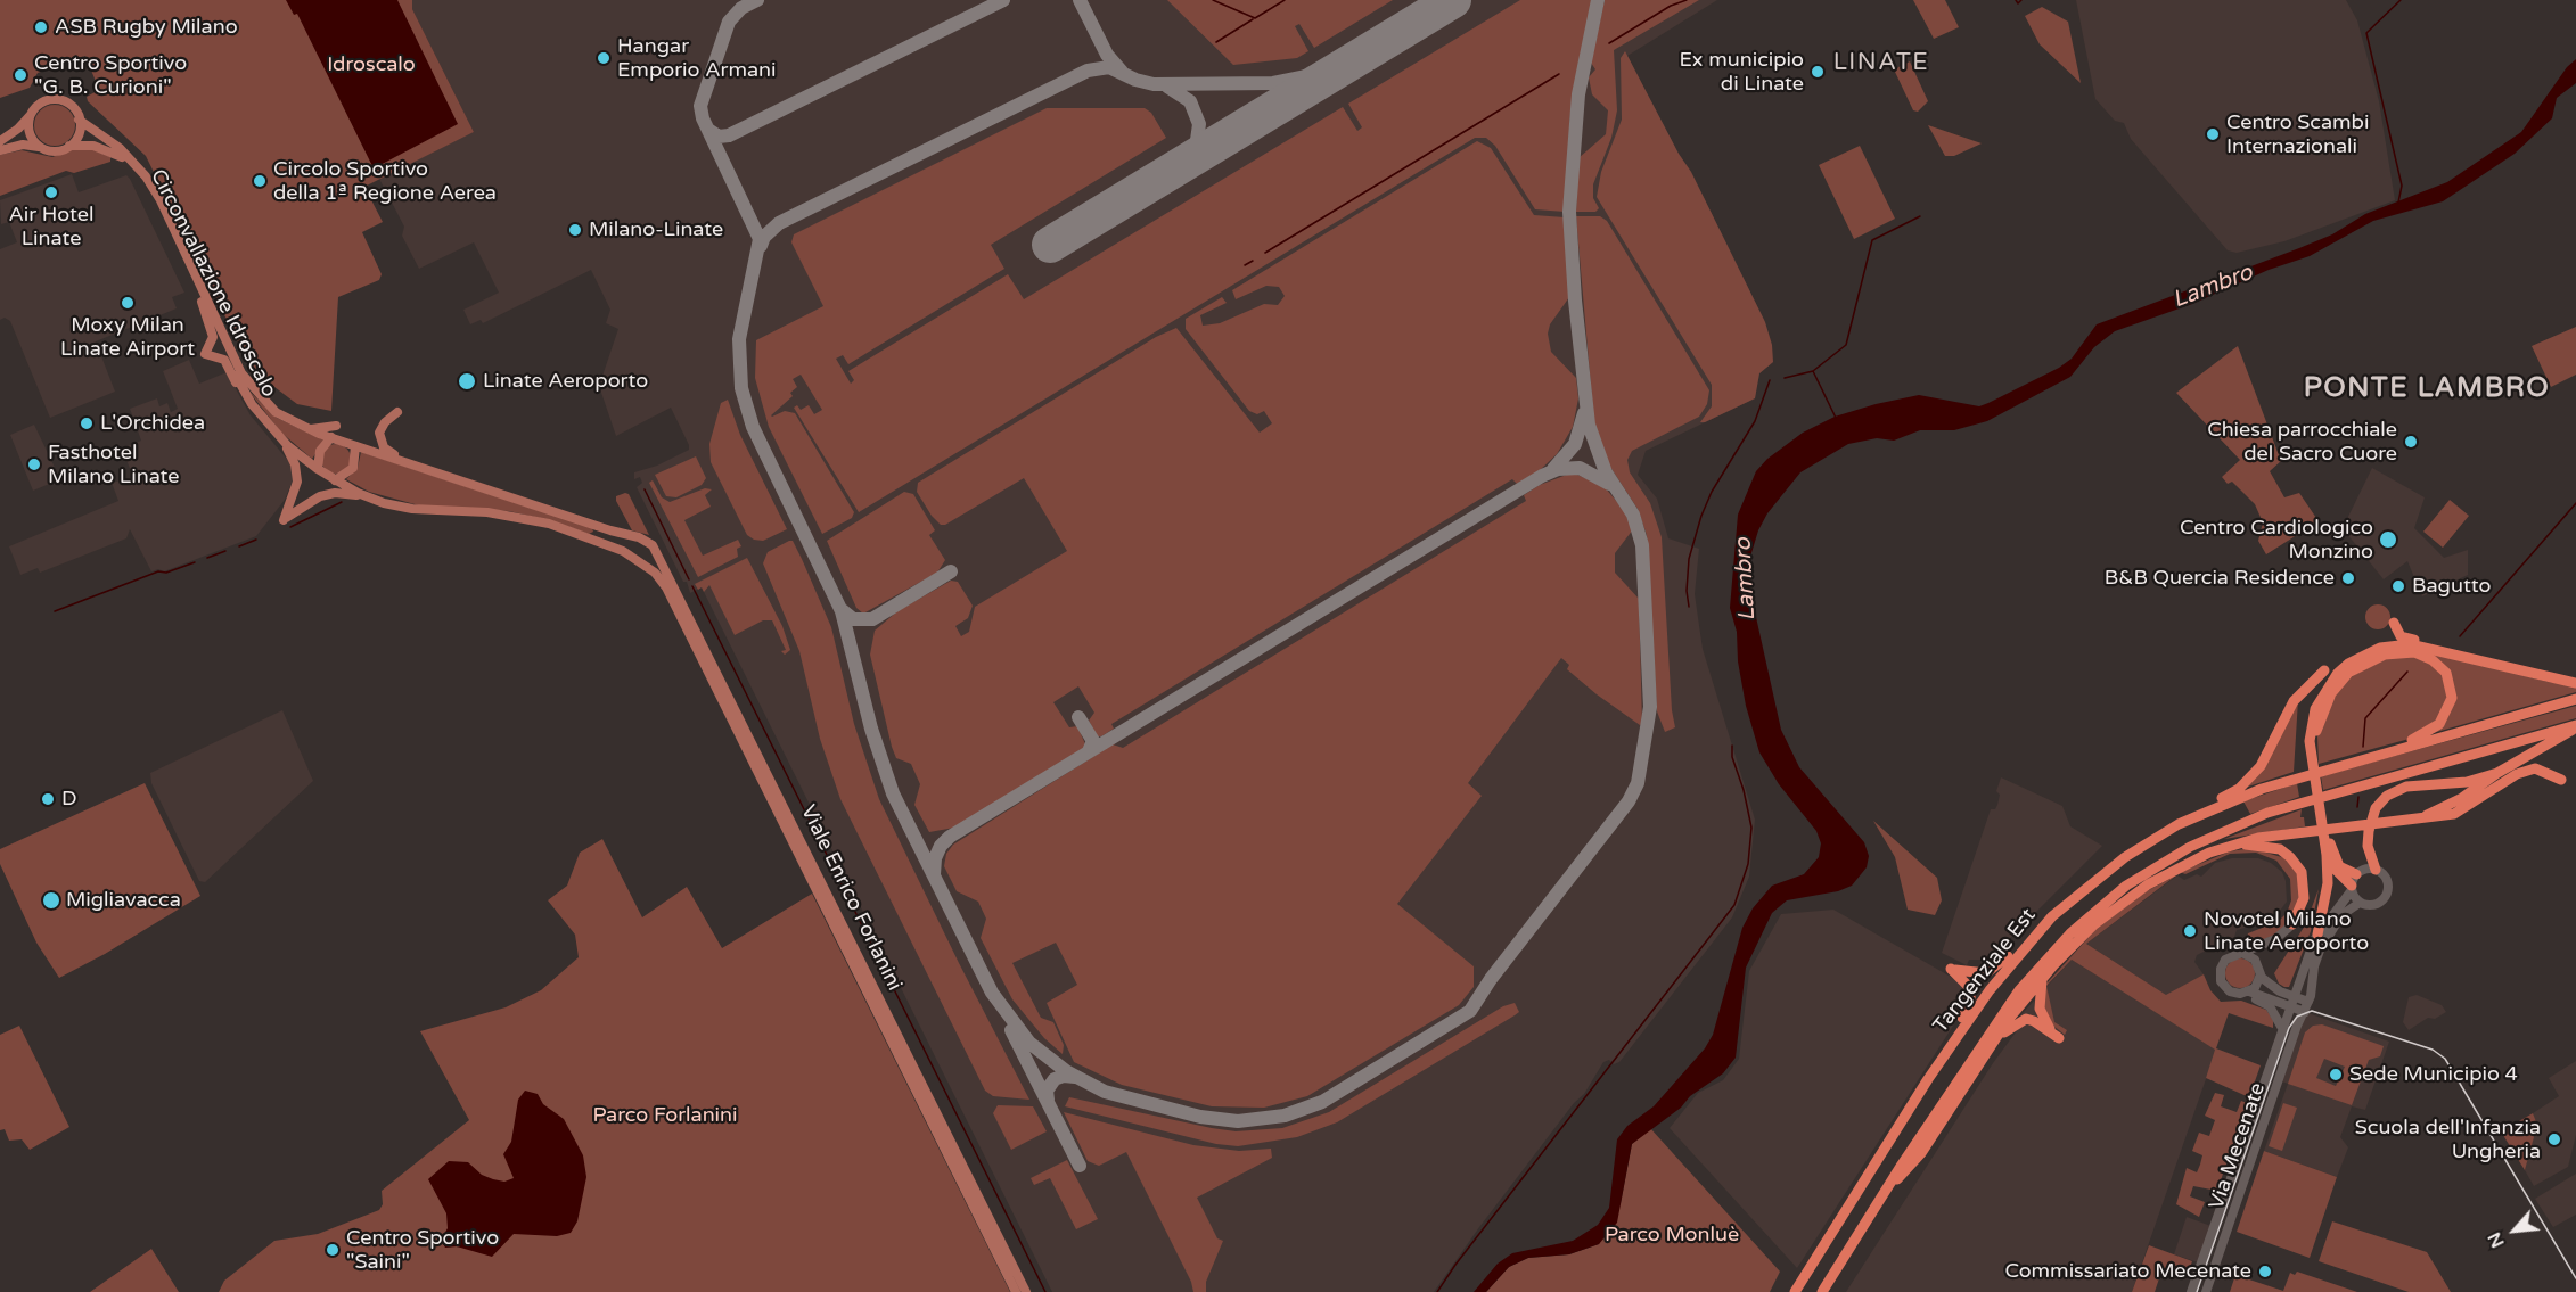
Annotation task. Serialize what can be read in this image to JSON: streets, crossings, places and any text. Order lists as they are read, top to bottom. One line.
{"streets":{"highway":["Tangenziale Est"],"main road":["Circonvallazione Idroscalo","Viale Enrico Forlanini","Via Mecenate"]},"crossings":[["Circonvallazione Idroscalo","Viale Enrico Forlanini"]],"districts":["LINATE","PONTE LAMBRO"],"water":["Lambro"],"parks":["Idroscalo","Parco Forlanini","Parco Monluè"],"places":["ASB Rugby Milano","Hangar Emporio Armani","Ex municipio di Linate","Centro Sportivo \"G. B. Curioni\"","Centro Scambi Internazionali","Circolo Sportivo della 1ª Regione Aerea","Air Hotel Linate","Milano-Linate","Moxy Milan Linate Airport","Linate Aeroporto","L'Orchidea","Chiesa parrocchiale del Sacro Cuore","Fasthotel Milano Linate","Centro Cardiologico Monzino","B&B Quercia Residence","Bagutto","D","Migliavacca","Novotel Milano Linate Aeroporto","Sede Municipio 4","Scuola dell'Infanzia Ungheria","Centro Sportivo \"Saini\"","Commissariato Mecenate"],"north":"bottom left"}
